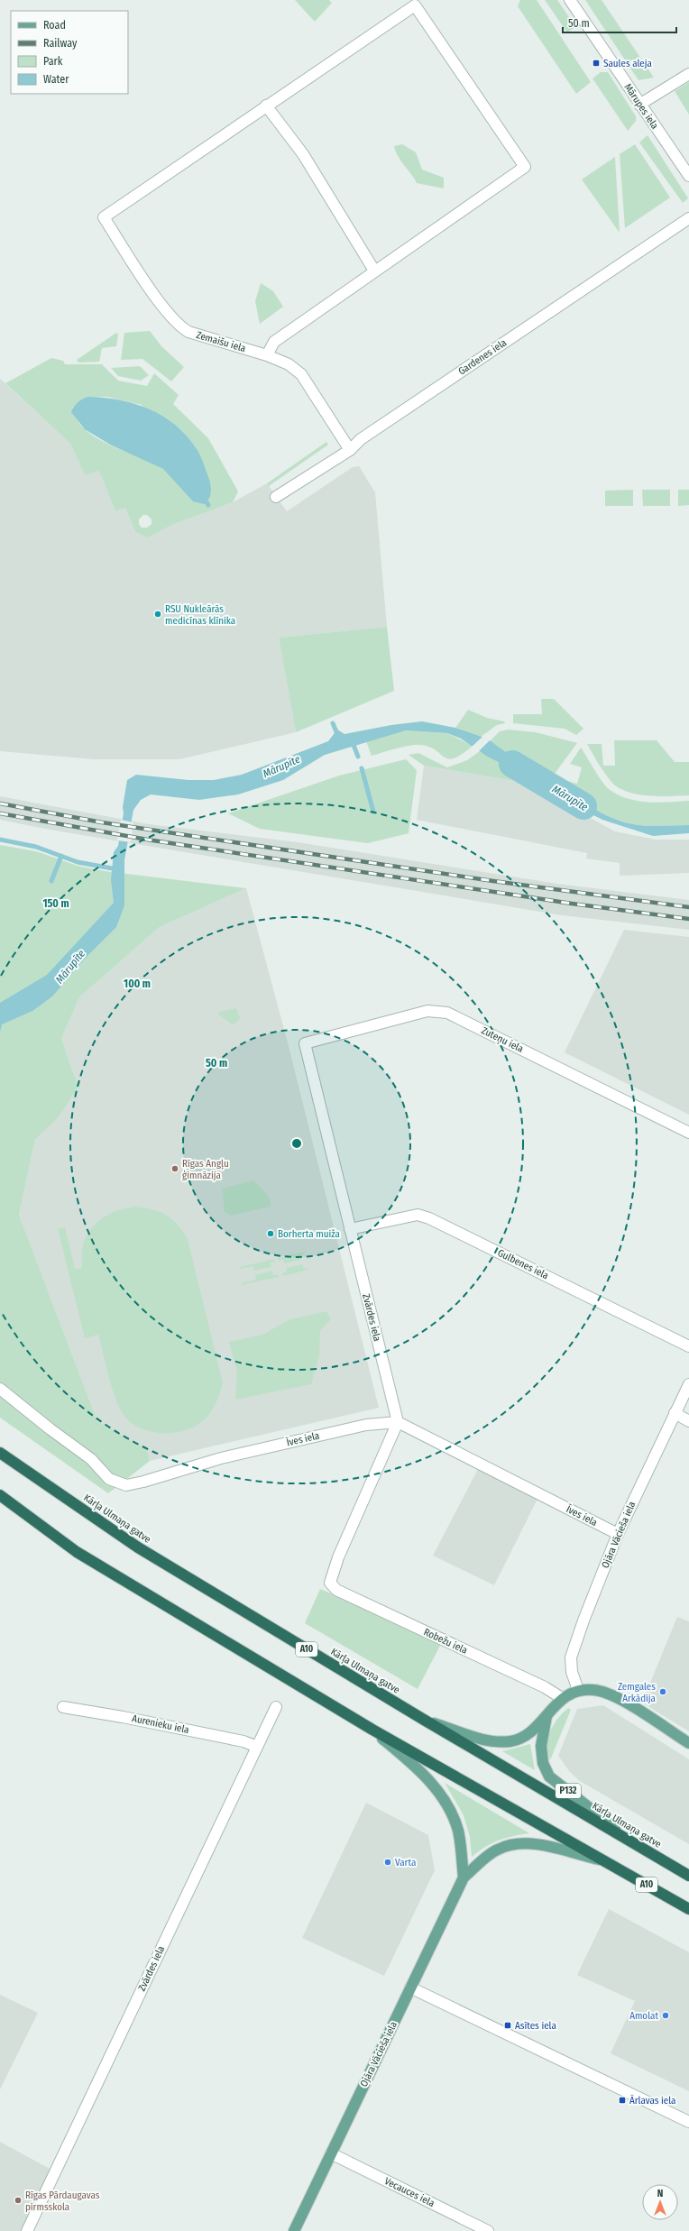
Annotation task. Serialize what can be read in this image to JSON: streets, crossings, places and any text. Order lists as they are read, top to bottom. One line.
{"streets":{"highway":["Kārļa Ulmaņa gatve","A10"],"main road":["Ojāra Vācieša iela","P132"],"street":["Mārupes iela","Zemaišu iela","Gardenes iela","Zuteņu iela","Gulbenes iela","Zvārdes iela","Īves iela","Robežu iela","Aurenieku iela","Vecauces iela"]},"crossings":[["Zemaišu iela","Gardenes iela"],["Zuteņu iela","Zvārdes iela"],["Gulbenes iela","Zvārdes iela"],["Zvārdes iela","Īves iela"],["Zvārdes iela","Robežu iela"],["Zvārdes iela","Aurenieku iela"],["Īves iela","Ojāra Vācieša iela"],["Īves iela","Robežu iela"],["Kārļa Ulmaņa gatve","P132"],["Ojāra Vācieša iela","A10"],["Ojāra Vācieša iela","Vecauces iela"]],"water":["Mārupīte"],"places":{"transit":["Saules aleja","Asītes iela","Ārlavas iela"],"other":["RSU Nukleārās medicīnas klīnika","Rīgas Angļu ģimnāzija","Borherta muiža","Zemgales Arkādija","Varta","Amolat","Rīgas Pārdaugavas pirmsskola"]},"legend":["Road","Railway","Park","Water"],"scale_bar":"50 m","north":"top","rings":["150 m","100 m","50 m"]}
